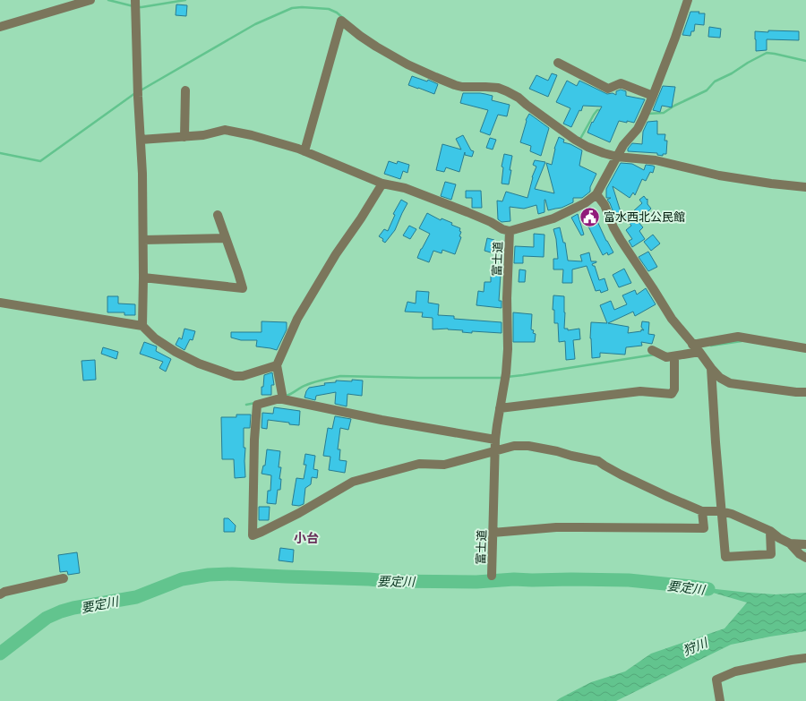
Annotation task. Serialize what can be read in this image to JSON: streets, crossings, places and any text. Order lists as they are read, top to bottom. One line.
{"streets":{"street":["富士道"]},"districts":["小台"],"water":["要定川","狩川"],"places":{"public building":["富水西北公民館"]}}
